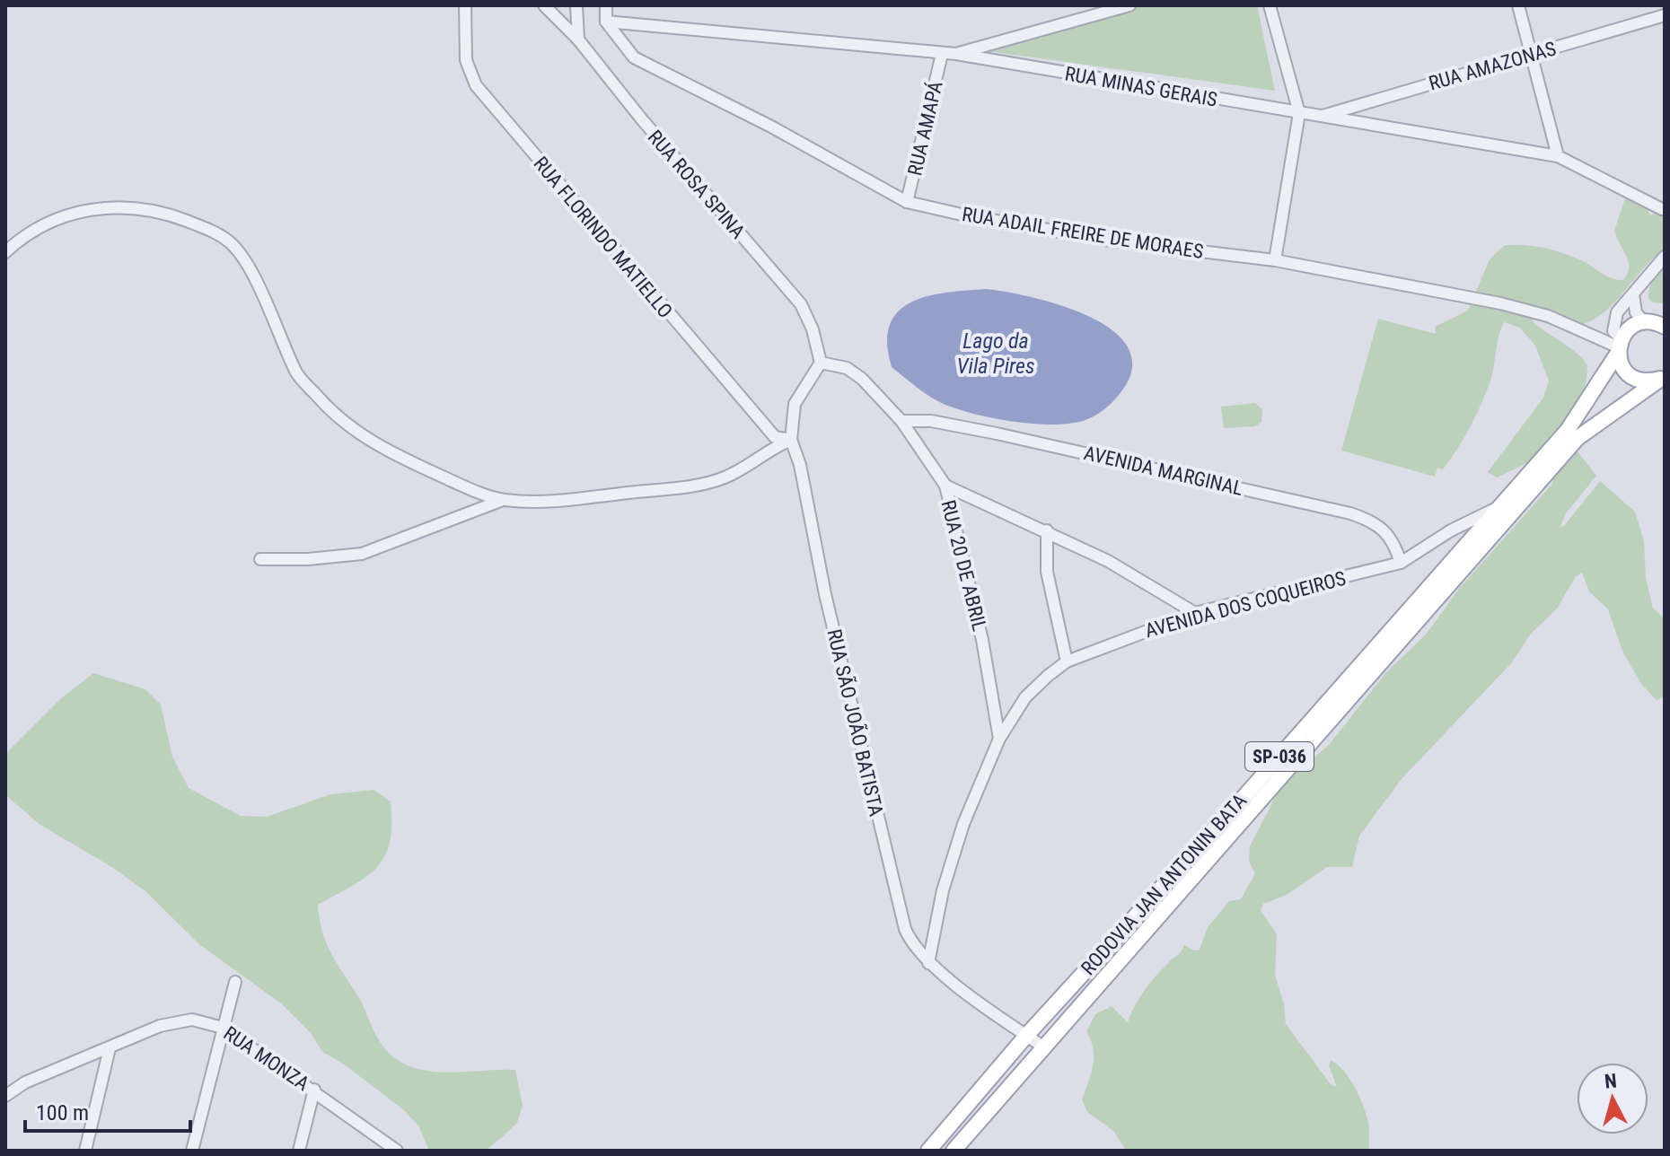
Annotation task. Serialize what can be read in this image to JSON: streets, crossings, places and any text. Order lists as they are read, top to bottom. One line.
{"streets":{"main road":["SP-036","RODOVIA JAN ANTONIN BATA"],"street":["RUA AMAZONAS","RUA MINAS GERAIS","RUA AMAPÁ","RUA ROSA SPINA","RUA ADAIL FREIRE DE MORAES","RUA FLORINDO MATIELLO","AVENIDA MARGINAL","RUA 20 DE ABRIL","AVENIDA DOS COQUEIROS","RUA SÃO JOÃO BATISTA","RUA MONZA"]},"crossings":[["RUA AMAZONAS","RUA MINAS GERAIS"],["RUA MINAS GERAIS","RUA AMAPÁ"],["RUA MINAS GERAIS","RUA ADAIL FREIRE DE MORAES"],["RUA AMAPÁ","RUA ADAIL FREIRE DE MORAES"],["RUA ROSA SPINA","RUA 20 DE ABRIL"],["RUA ROSA SPINA","RUA SÃO JOÃO BATISTA"],["RUA ADAIL FREIRE DE MORAES","RODOVIA JAN ANTONIN BATA"],["RUA FLORINDO MATIELLO","RUA SÃO JOÃO BATISTA"],["AVENIDA MARGINAL","RUA 20 DE ABRIL"],["AVENIDA MARGINAL","AVENIDA DOS COQUEIROS"],["RUA 20 DE ABRIL","AVENIDA DOS COQUEIROS"],["RUA 20 DE ABRIL","RUA SÃO JOÃO BATISTA"],["AVENIDA DOS COQUEIROS","RUA SÃO JOÃO BATISTA"],["AVENIDA DOS COQUEIROS","RODOVIA JAN ANTONIN BATA"],["RUA SÃO JOÃO BATISTA","RODOVIA JAN ANTONIN BATA"]],"water":["Lago da Vila Pires"],"scale_bar":"100 m","north":"top"}
